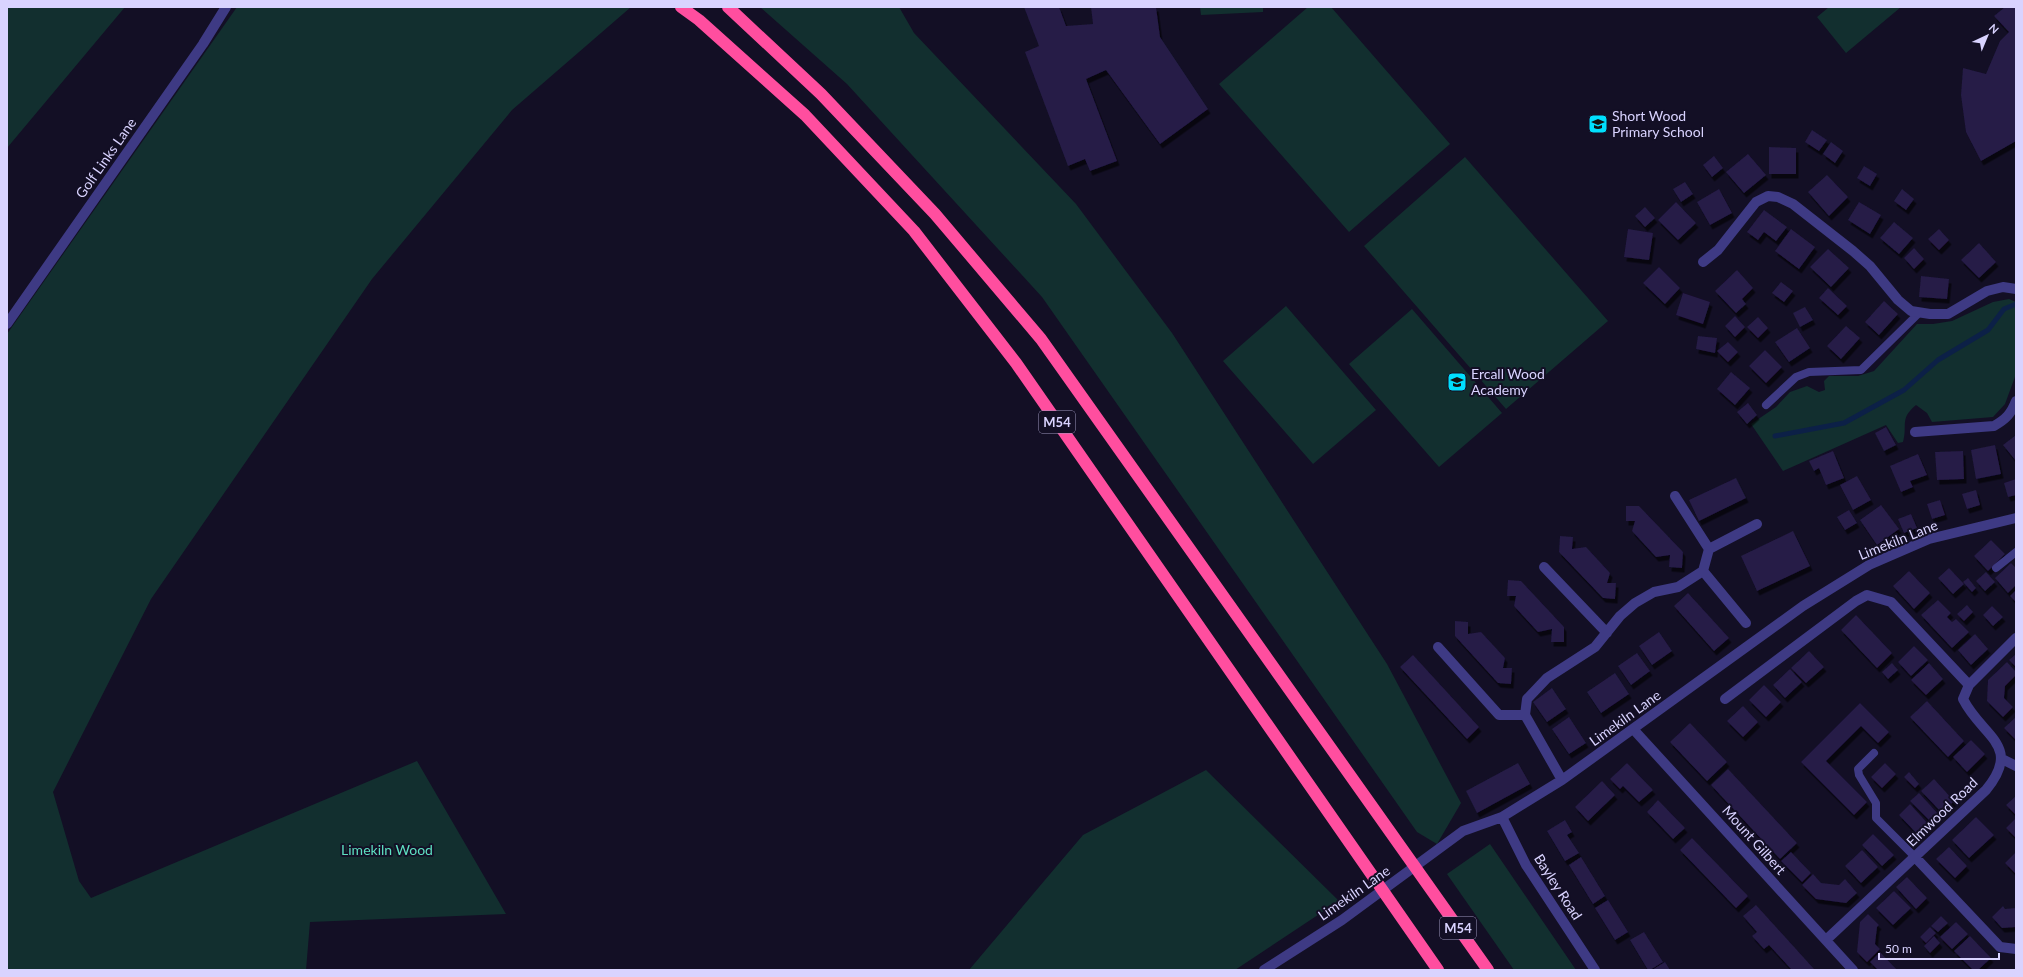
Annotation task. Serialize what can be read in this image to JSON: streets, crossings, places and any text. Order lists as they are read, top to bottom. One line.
{"streets":{"highway":["M54"],"street":["Golf Links Lane","Limekiln Lane","Elmwood Road","Mount Gilbert","Bayley Road"]},"crossings":[["Limekiln Lane","Mount Gilbert"],["Limekiln Lane","Bayley Road"],["Elmwood Road","Mount Gilbert"]],"parks":["Limekiln Wood"],"places":{"school or university":["Short Wood Primary School","Ercall Wood Academy"]},"scale_bar":"50 m","north":"top right"}
